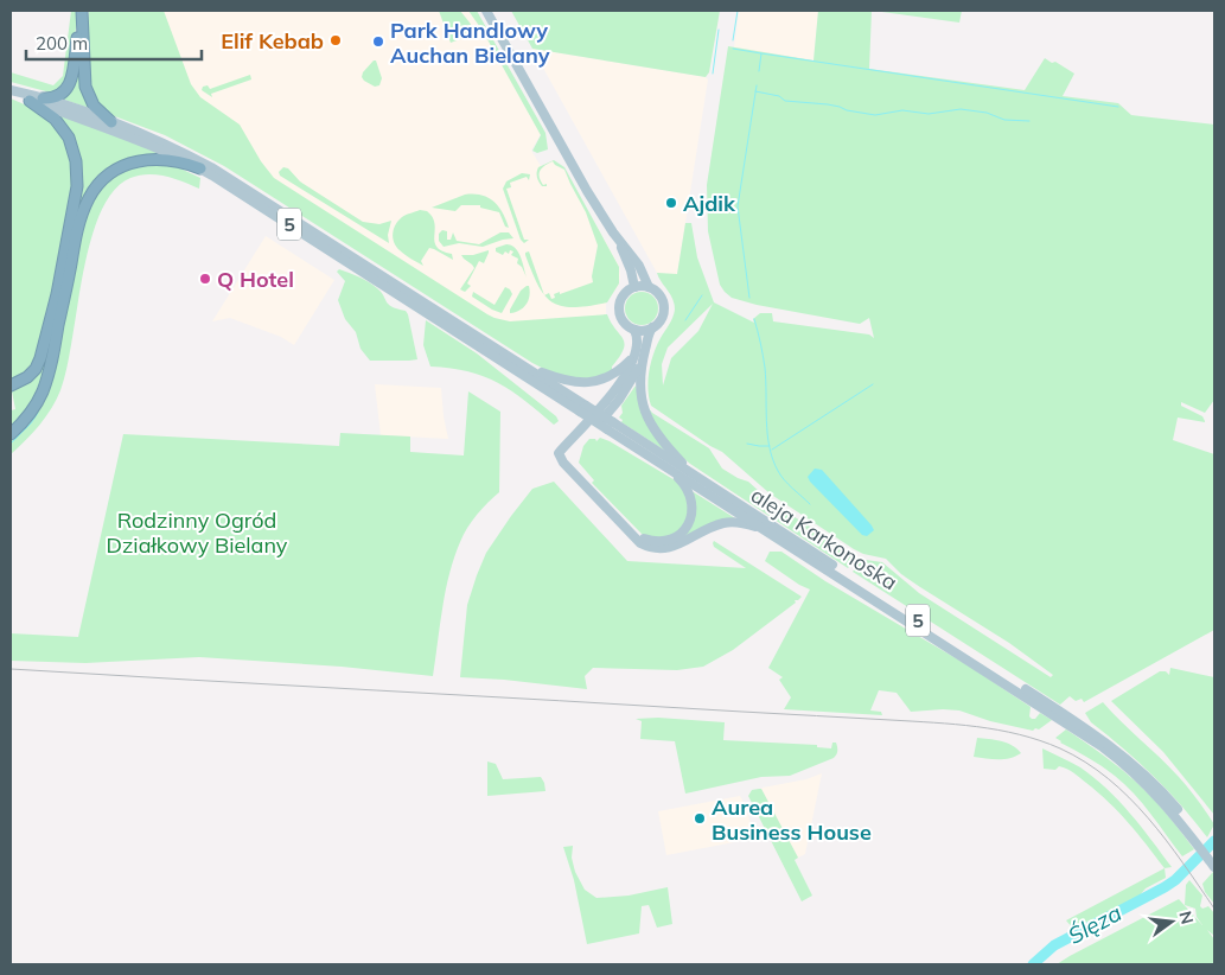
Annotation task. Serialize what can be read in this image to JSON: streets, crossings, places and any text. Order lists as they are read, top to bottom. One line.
{"streets":{"main road":["5","aleja Karkonoska"]},"crossings":[["5","aleja Karkonoska"]],"water":["Ślęza"],"parks":["Rodzinny Ogród Działkowy Bielany"],"places":["Elif Kebab","Park Handlowy Auchan Bielany","Ajdik","Q Hotel","Aurea Business House"],"scale_bar":"200 m","north":"right"}
